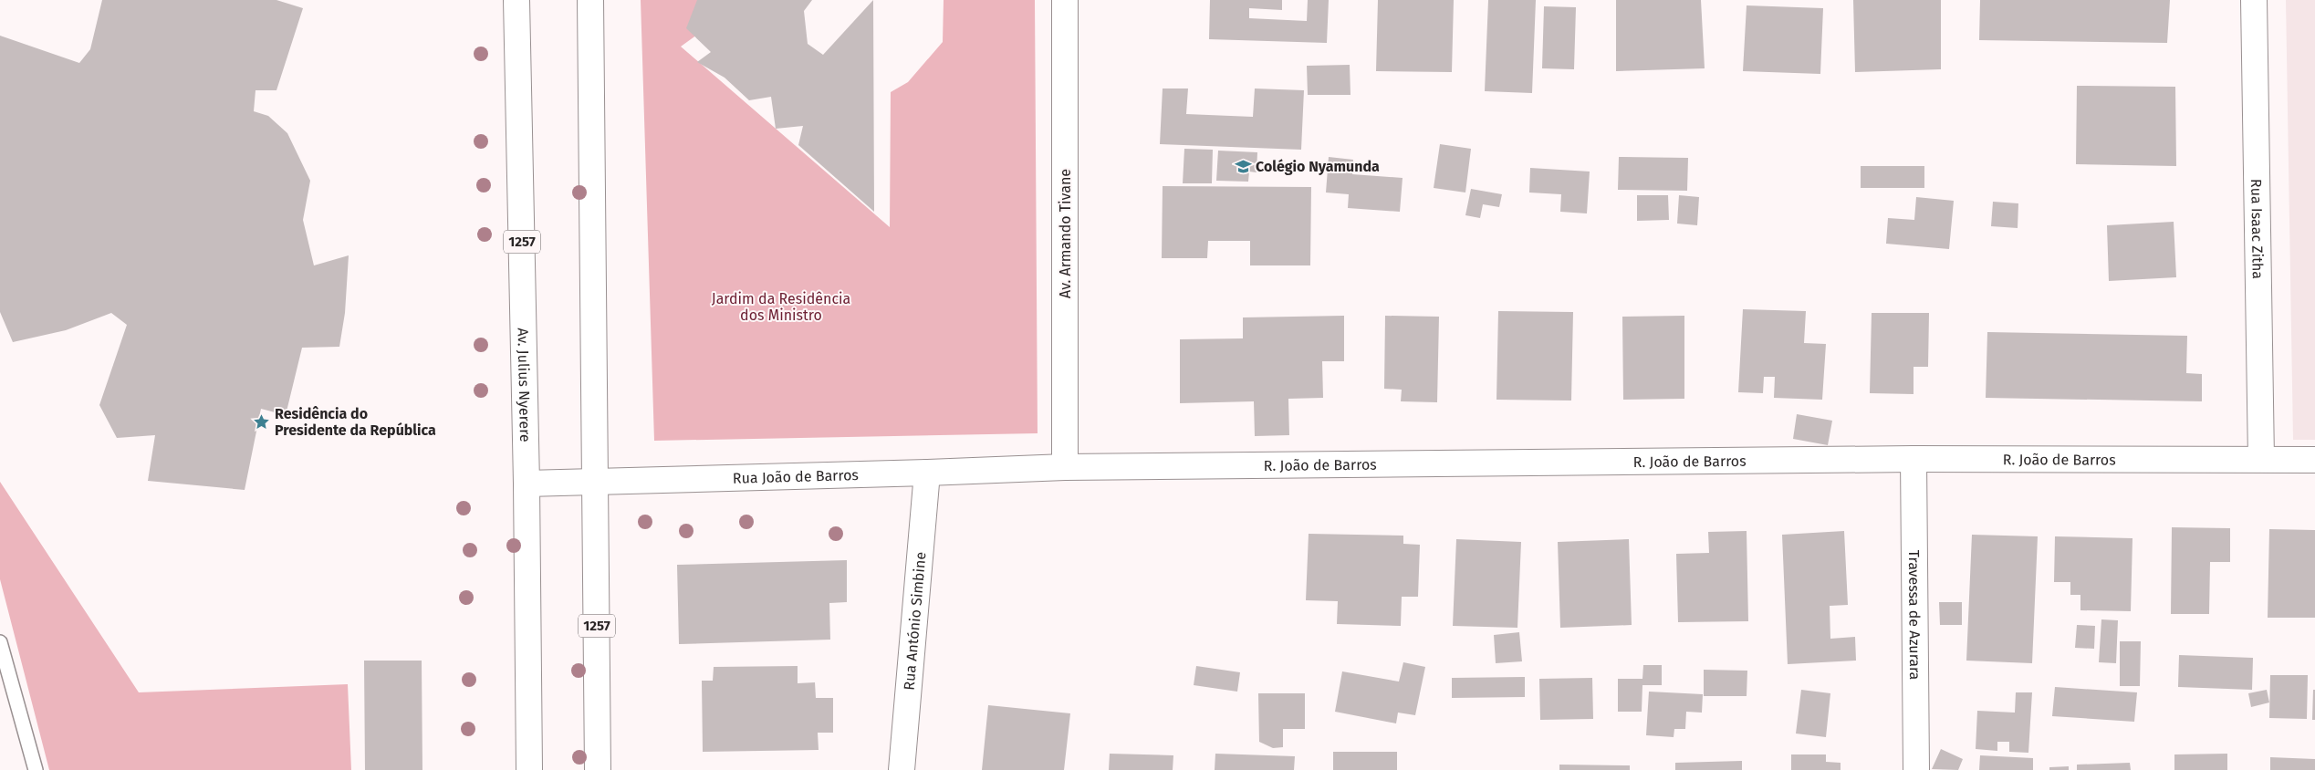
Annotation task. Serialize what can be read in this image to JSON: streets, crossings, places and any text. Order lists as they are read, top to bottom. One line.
{"streets":{"street":["Rua Isaac Zitha","Av. Armando Tivane","1257","Av. Julius Nyerere","R. João de Barros","Rua João de Barros","Travessa de Azurara","Rua António Simbine"]},"crossings":[["Rua Isaac Zitha","R. João de Barros"],["Av. Armando Tivane","R. João de Barros"],["Av. Armando Tivane","Rua João de Barros"],["1257","Rua João de Barros"],["Av. Julius Nyerere","Rua João de Barros"],["R. João de Barros","Rua João de Barros"],["R. João de Barros","Travessa de Azurara"],["Rua João de Barros","Rua António Simbine"]],"parks":["Jardim da Residência dos Ministro"],"places":{"school or university":["Colégio Nyamunda"],"place":["Residência do Presidente da República"]}}
